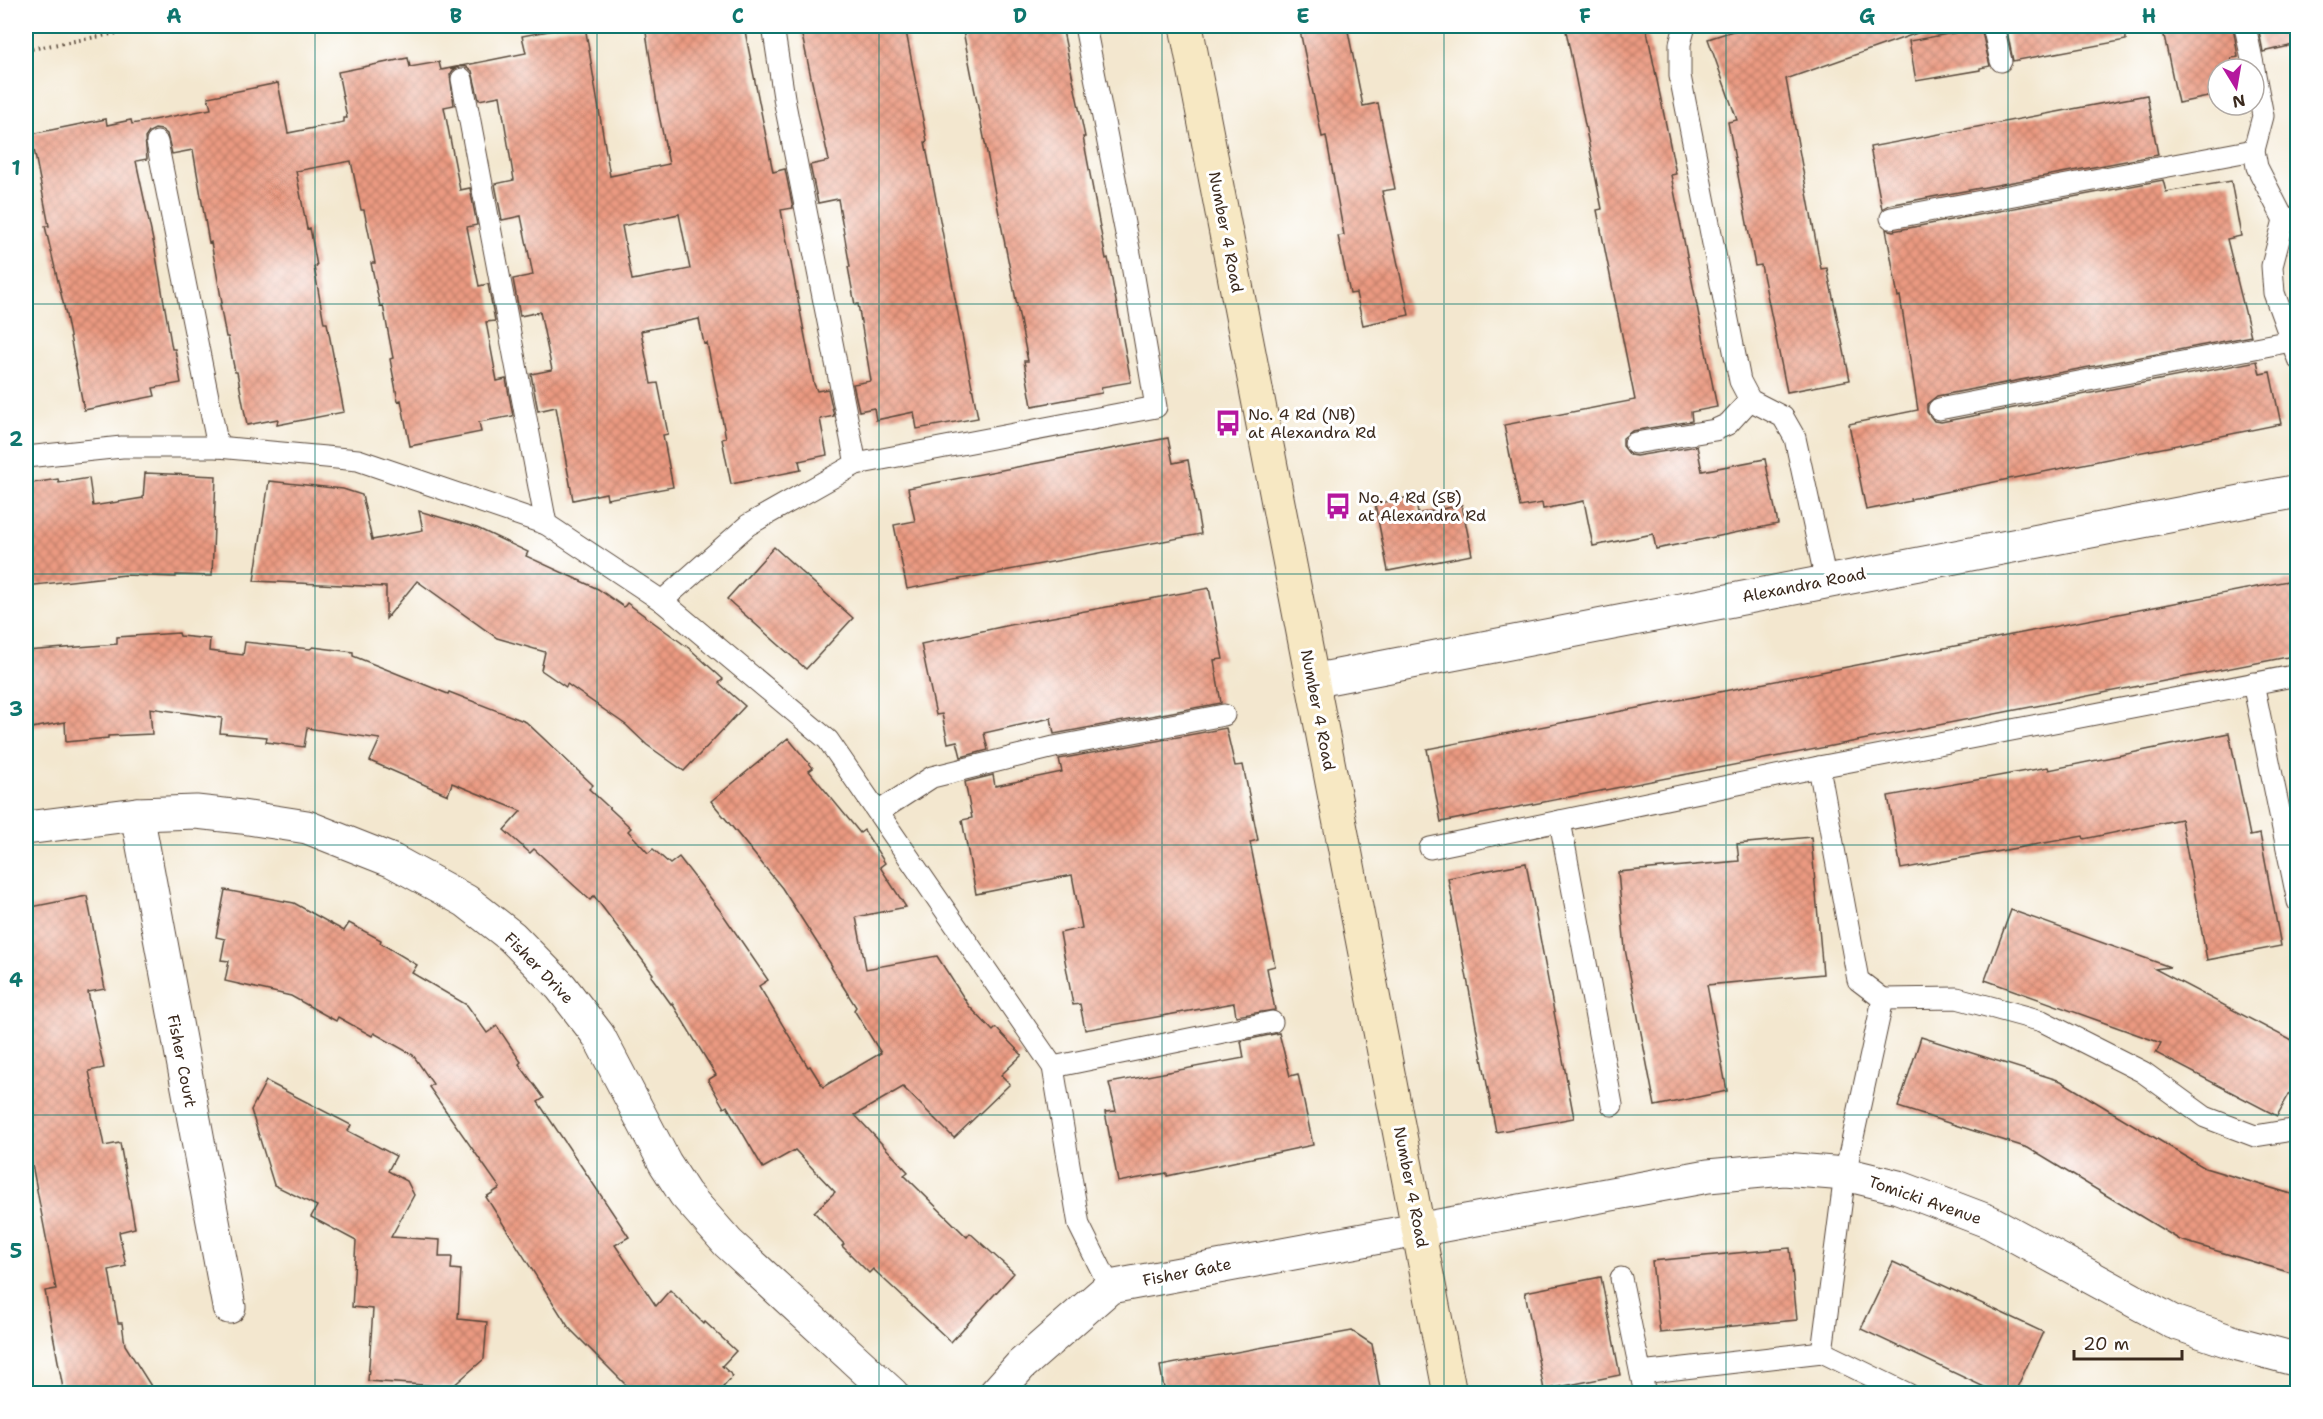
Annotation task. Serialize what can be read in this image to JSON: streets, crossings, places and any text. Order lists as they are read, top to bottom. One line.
{"streets":{"main road":["Number 4 Road"],"street":["Alexandra Road","Fisher Drive","Fisher Court","Tomicki Avenue","Fisher Gate"]},"crossings":[["Number 4 Road","Alexandra Road"],["Number 4 Road","Tomicki Avenue"],["Number 4 Road","Fisher Gate"],["Fisher Drive","Fisher Court"],["Tomicki Avenue","Fisher Gate"]],"places":{"bus stop":["No. 4 Rd (NB) at Alexandra Rd","No. 4 Rd (SB) at Alexandra Rd"]},"scale_bar":"20 m","north":"bottom","grid":{"columns":["A","B","C","D","E","F","G","H"],"rows":["1","2","3","4","5"]}}
